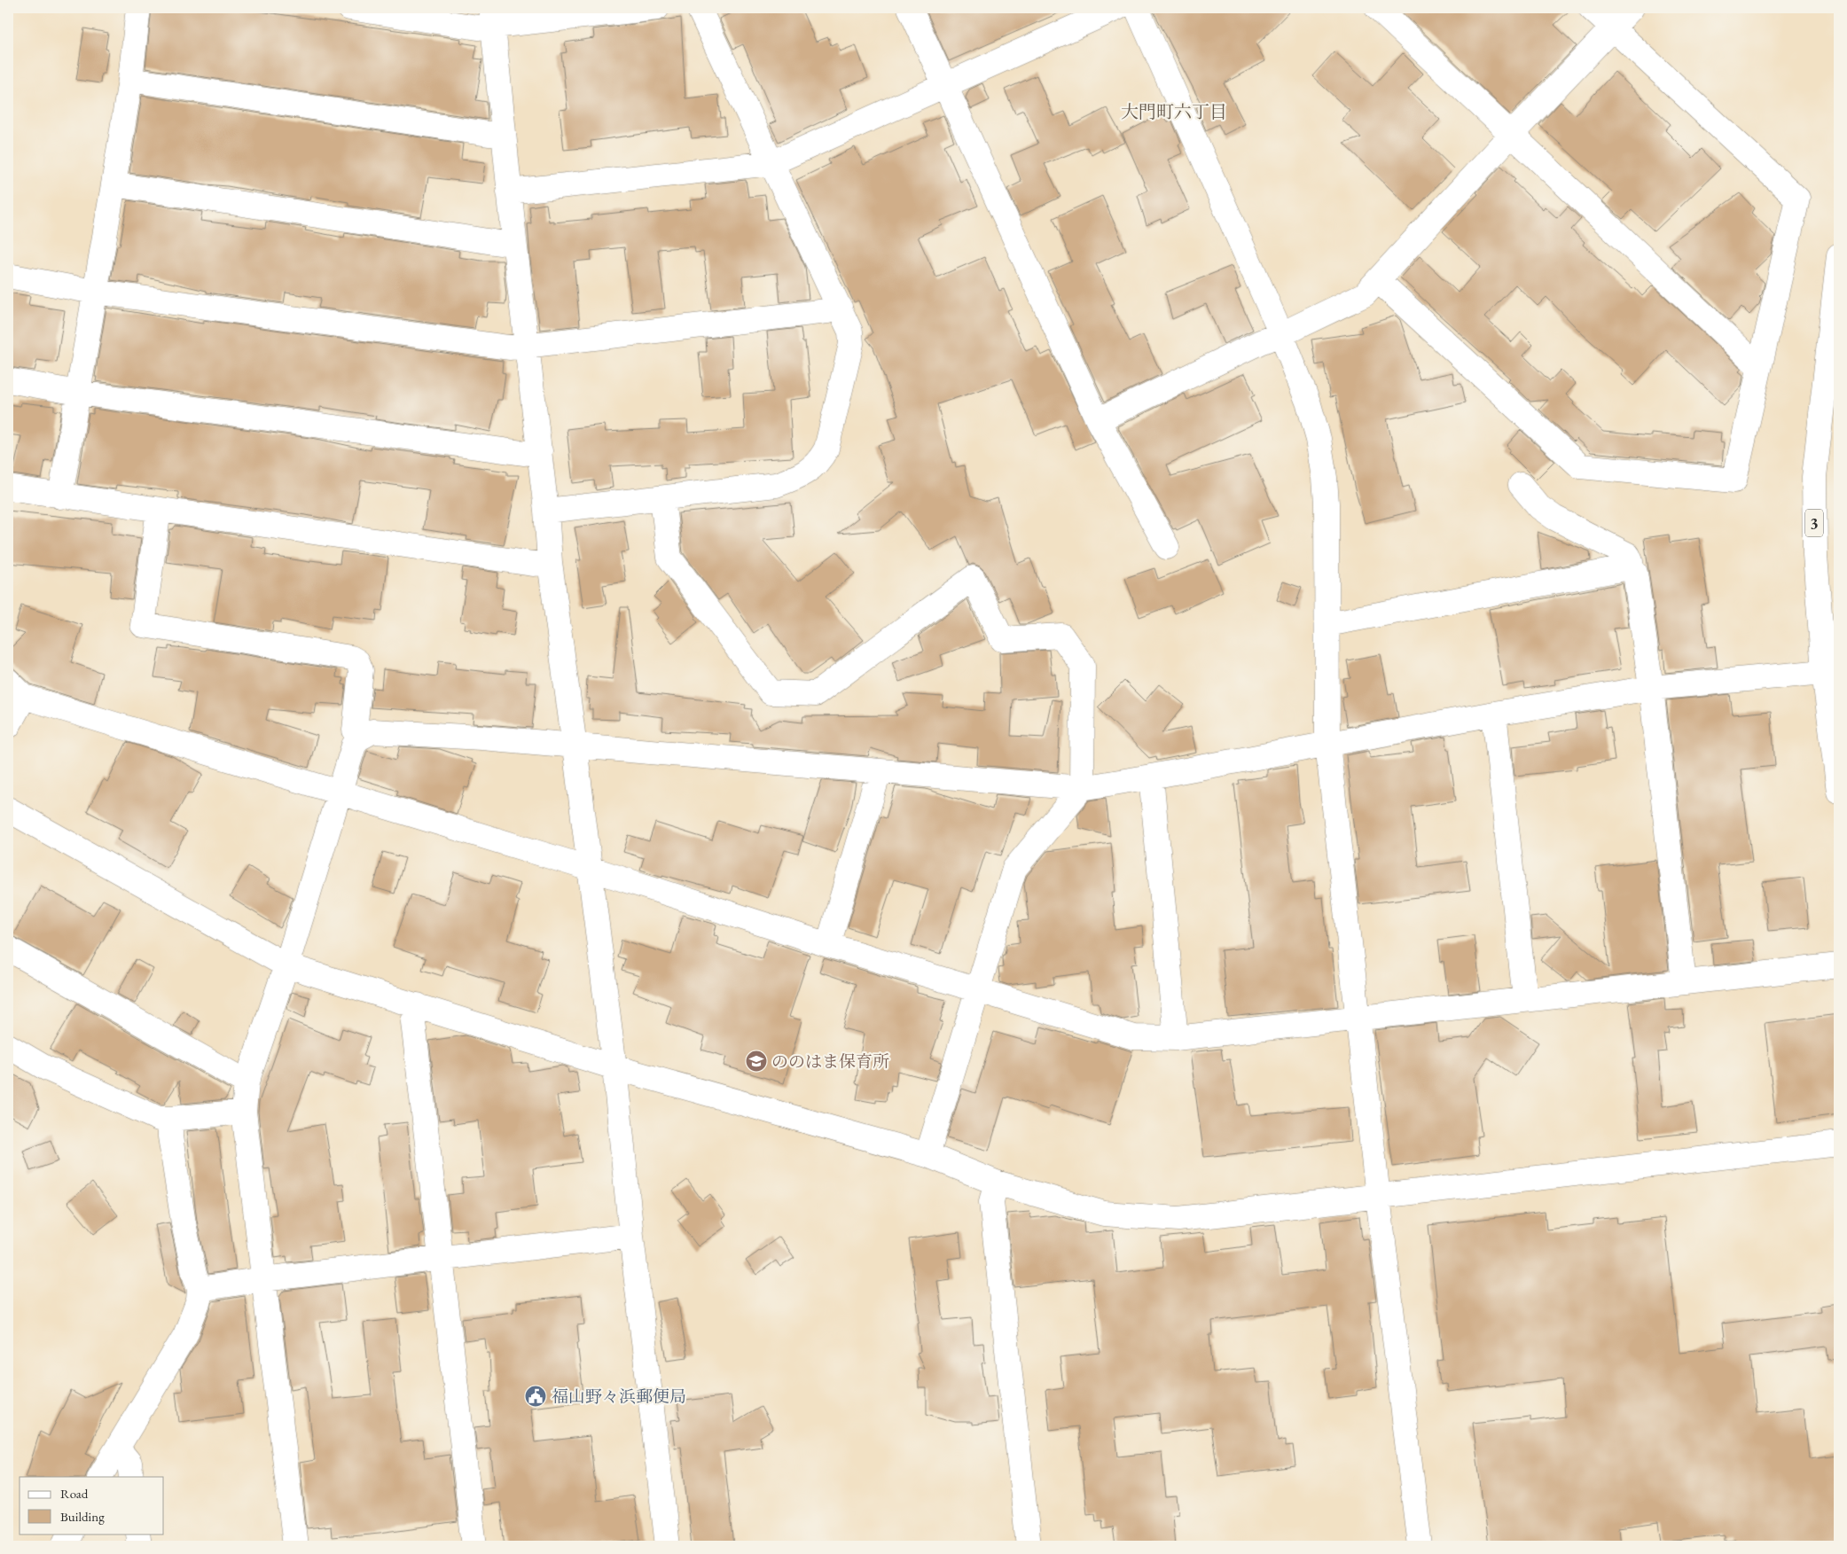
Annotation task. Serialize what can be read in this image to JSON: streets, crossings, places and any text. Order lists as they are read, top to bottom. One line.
{"streets":{"street":["3"]},"districts":["大門町六丁目"],"places":{"school or university":["ののはま保育所"],"public building":["福山野々浜郵便局"]},"legend":["Road","Building"]}
